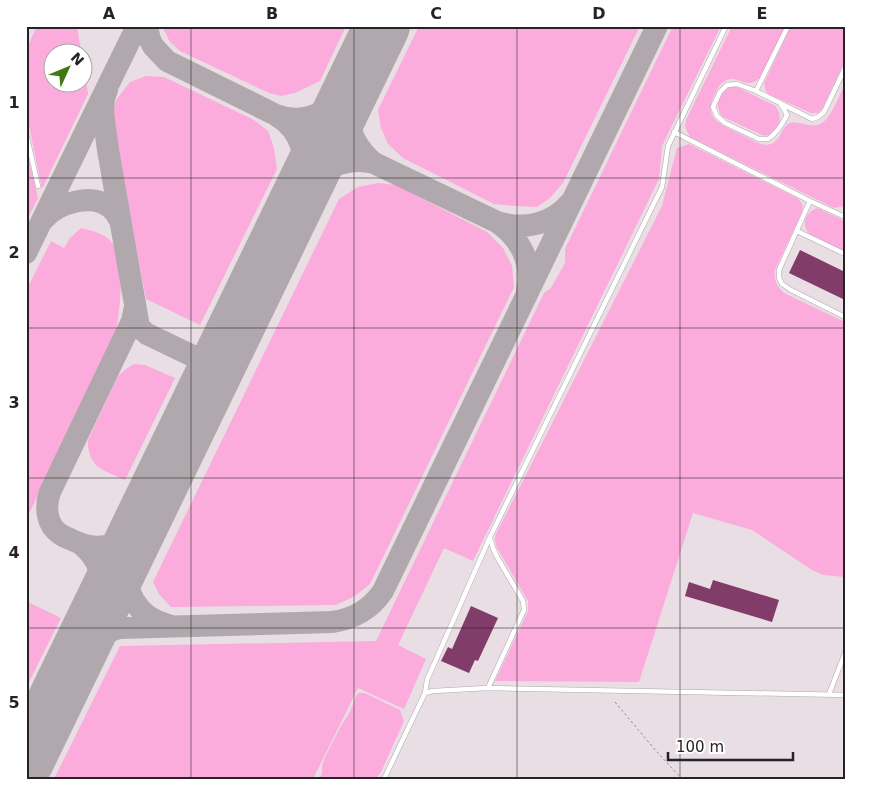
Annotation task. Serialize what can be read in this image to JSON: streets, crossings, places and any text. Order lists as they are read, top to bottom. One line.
{"scale_bar":"100 m","north":"top right","grid":{"columns":["A","B","C","D","E"],"rows":["1","2","3","4","5"]}}
